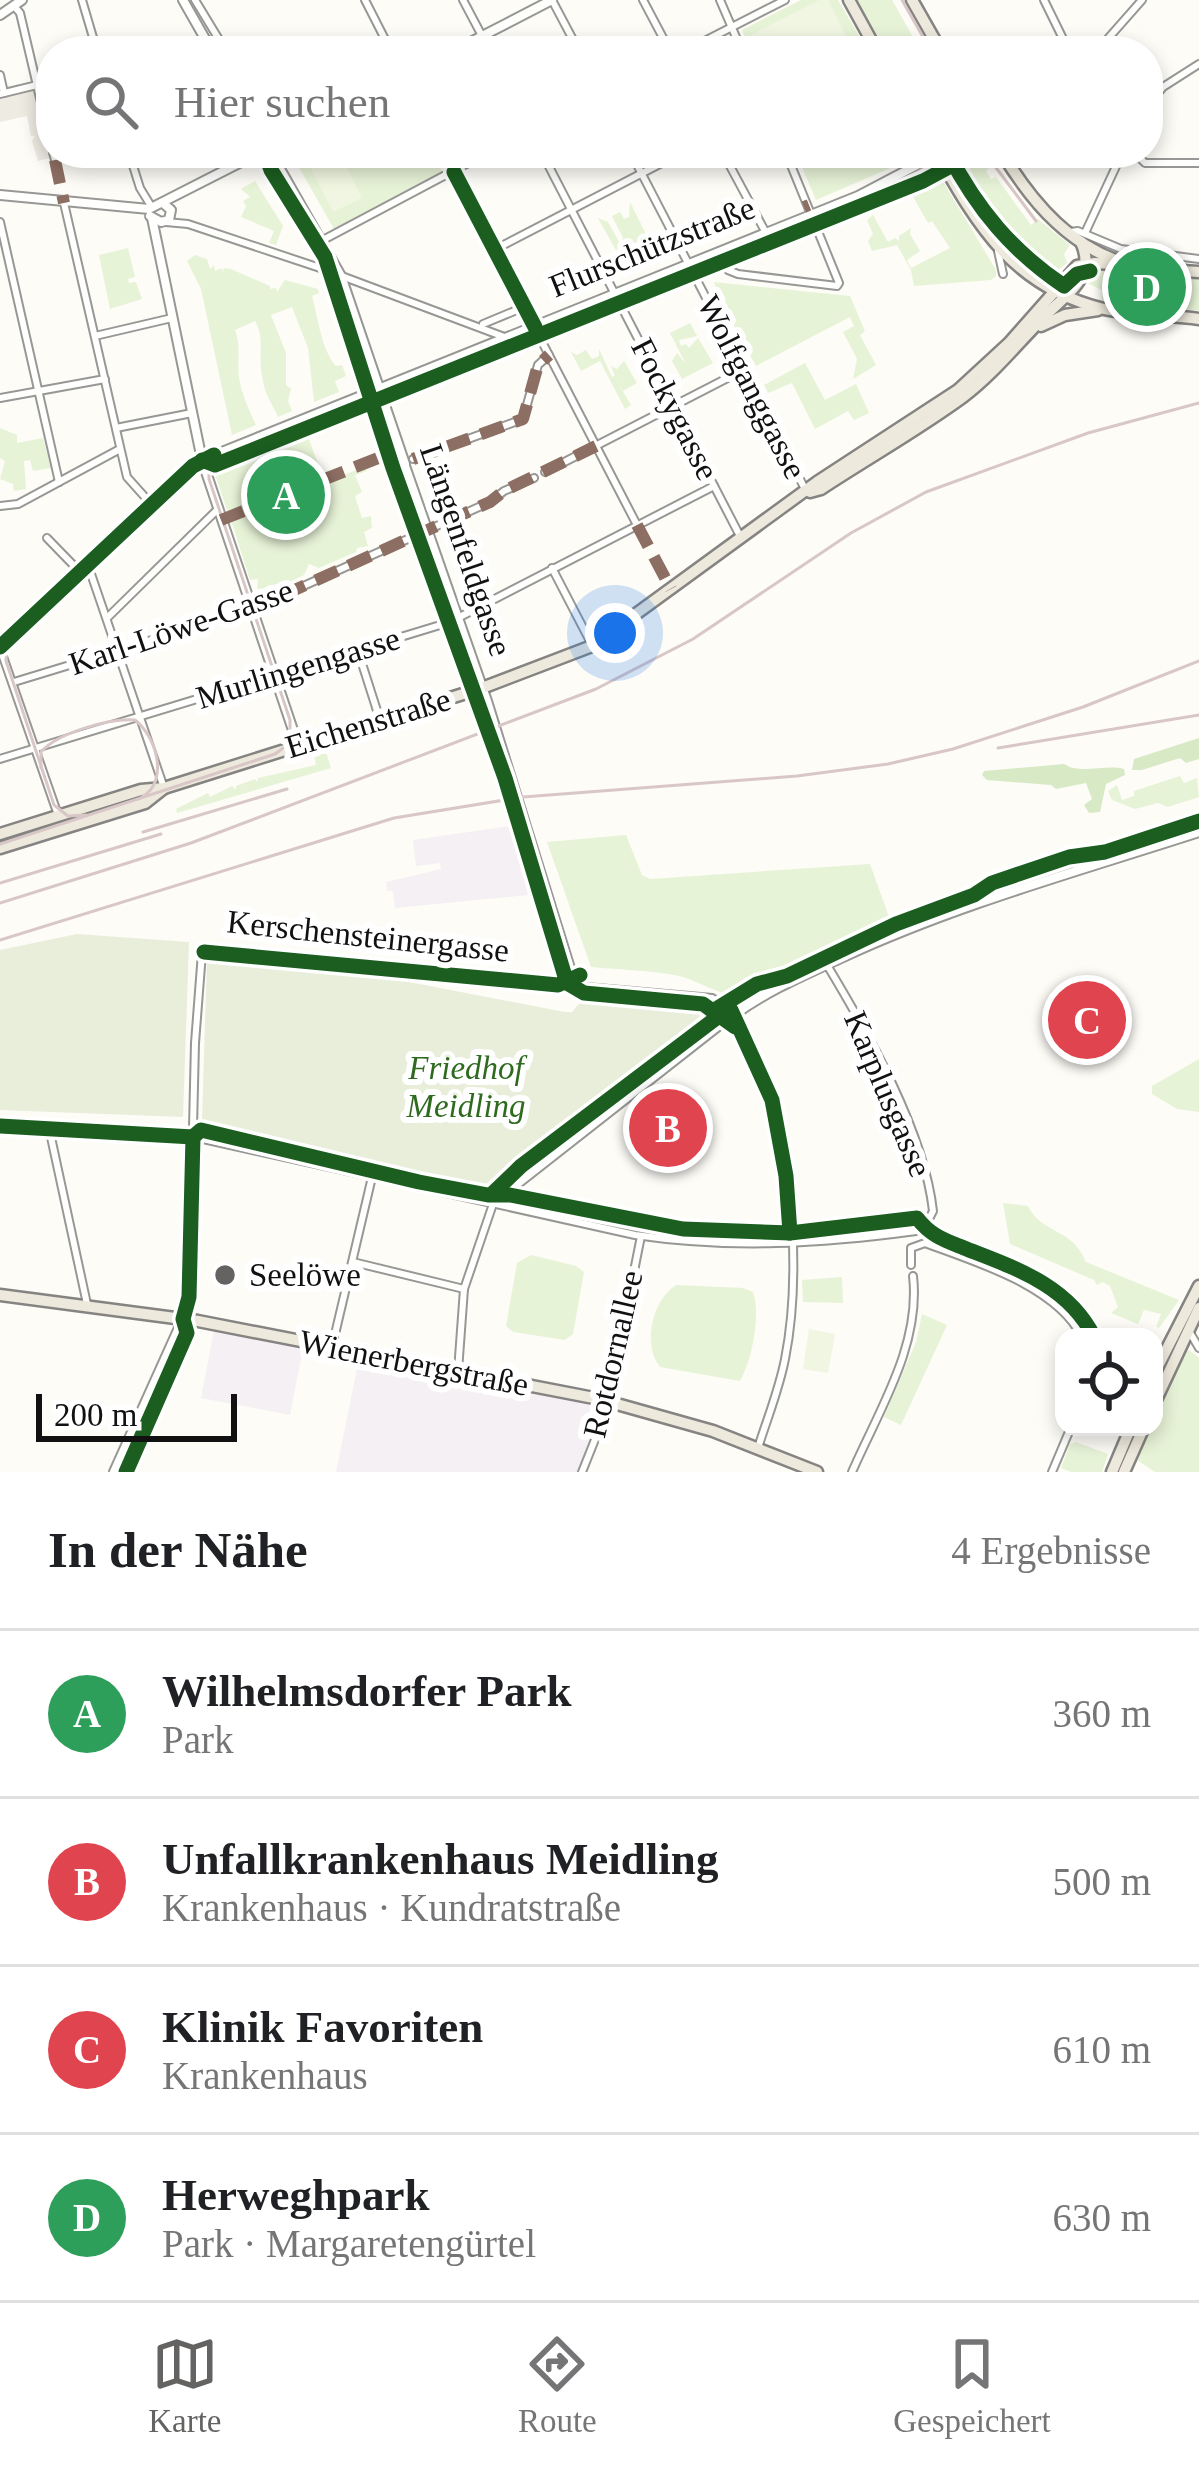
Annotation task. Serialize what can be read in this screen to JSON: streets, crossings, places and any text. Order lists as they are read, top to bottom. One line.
{"streets":{"main road":["Eichenstraße","Wienerbergstraße"],"street":["Flurschützstraße","Wolfganggasse","Fockygasse","Längenfeldgasse","Karl-Löwe-Gasse","Murlingengasse","Kerschensteinergasse","Karplusgasse","Rotdornallee"]},"crossings":[["Flurschützstraße","Wolfganggasse"],["Flurschützstraße","Fockygasse"],["Flurschützstraße","Längenfeldgasse"],["Wolfganggasse","Eichenstraße"],["Fockygasse","Murlingengasse"],["Fockygasse","Eichenstraße"],["Längenfeldgasse","Karl-Löwe-Gasse"],["Längenfeldgasse","Murlingengasse"],["Längenfeldgasse","Eichenstraße"],["Längenfeldgasse","Kerschensteinergasse"],["Rotdornallee","Wienerbergstraße"]],"parks":["Friedhof Meidling"],"places":["Seelöwe"],"scale_bar":"200 m","page":{"search":"Hier suchen","pins":["D","A","C","B"],"scale":"200 m","heading":["In der Nähe","4 Ergebnisse"],"list":[{"mark":"A","name":"Wilhelmsdorfer Park","note":"Park","value":"360 m"},{"mark":"B","name":"Unfallkrankenhaus Meidling","note":"Krankenhaus · Kundratstraße","value":"500 m"},{"mark":"C","name":"Klinik Favoriten","note":"Krankenhaus","value":"610 m"},{"mark":"D","name":"Herweghpark","note":"Park · Margaretengürtel","value":"630 m"}],"nav":["Karte","Route","Gespeichert"]}}
